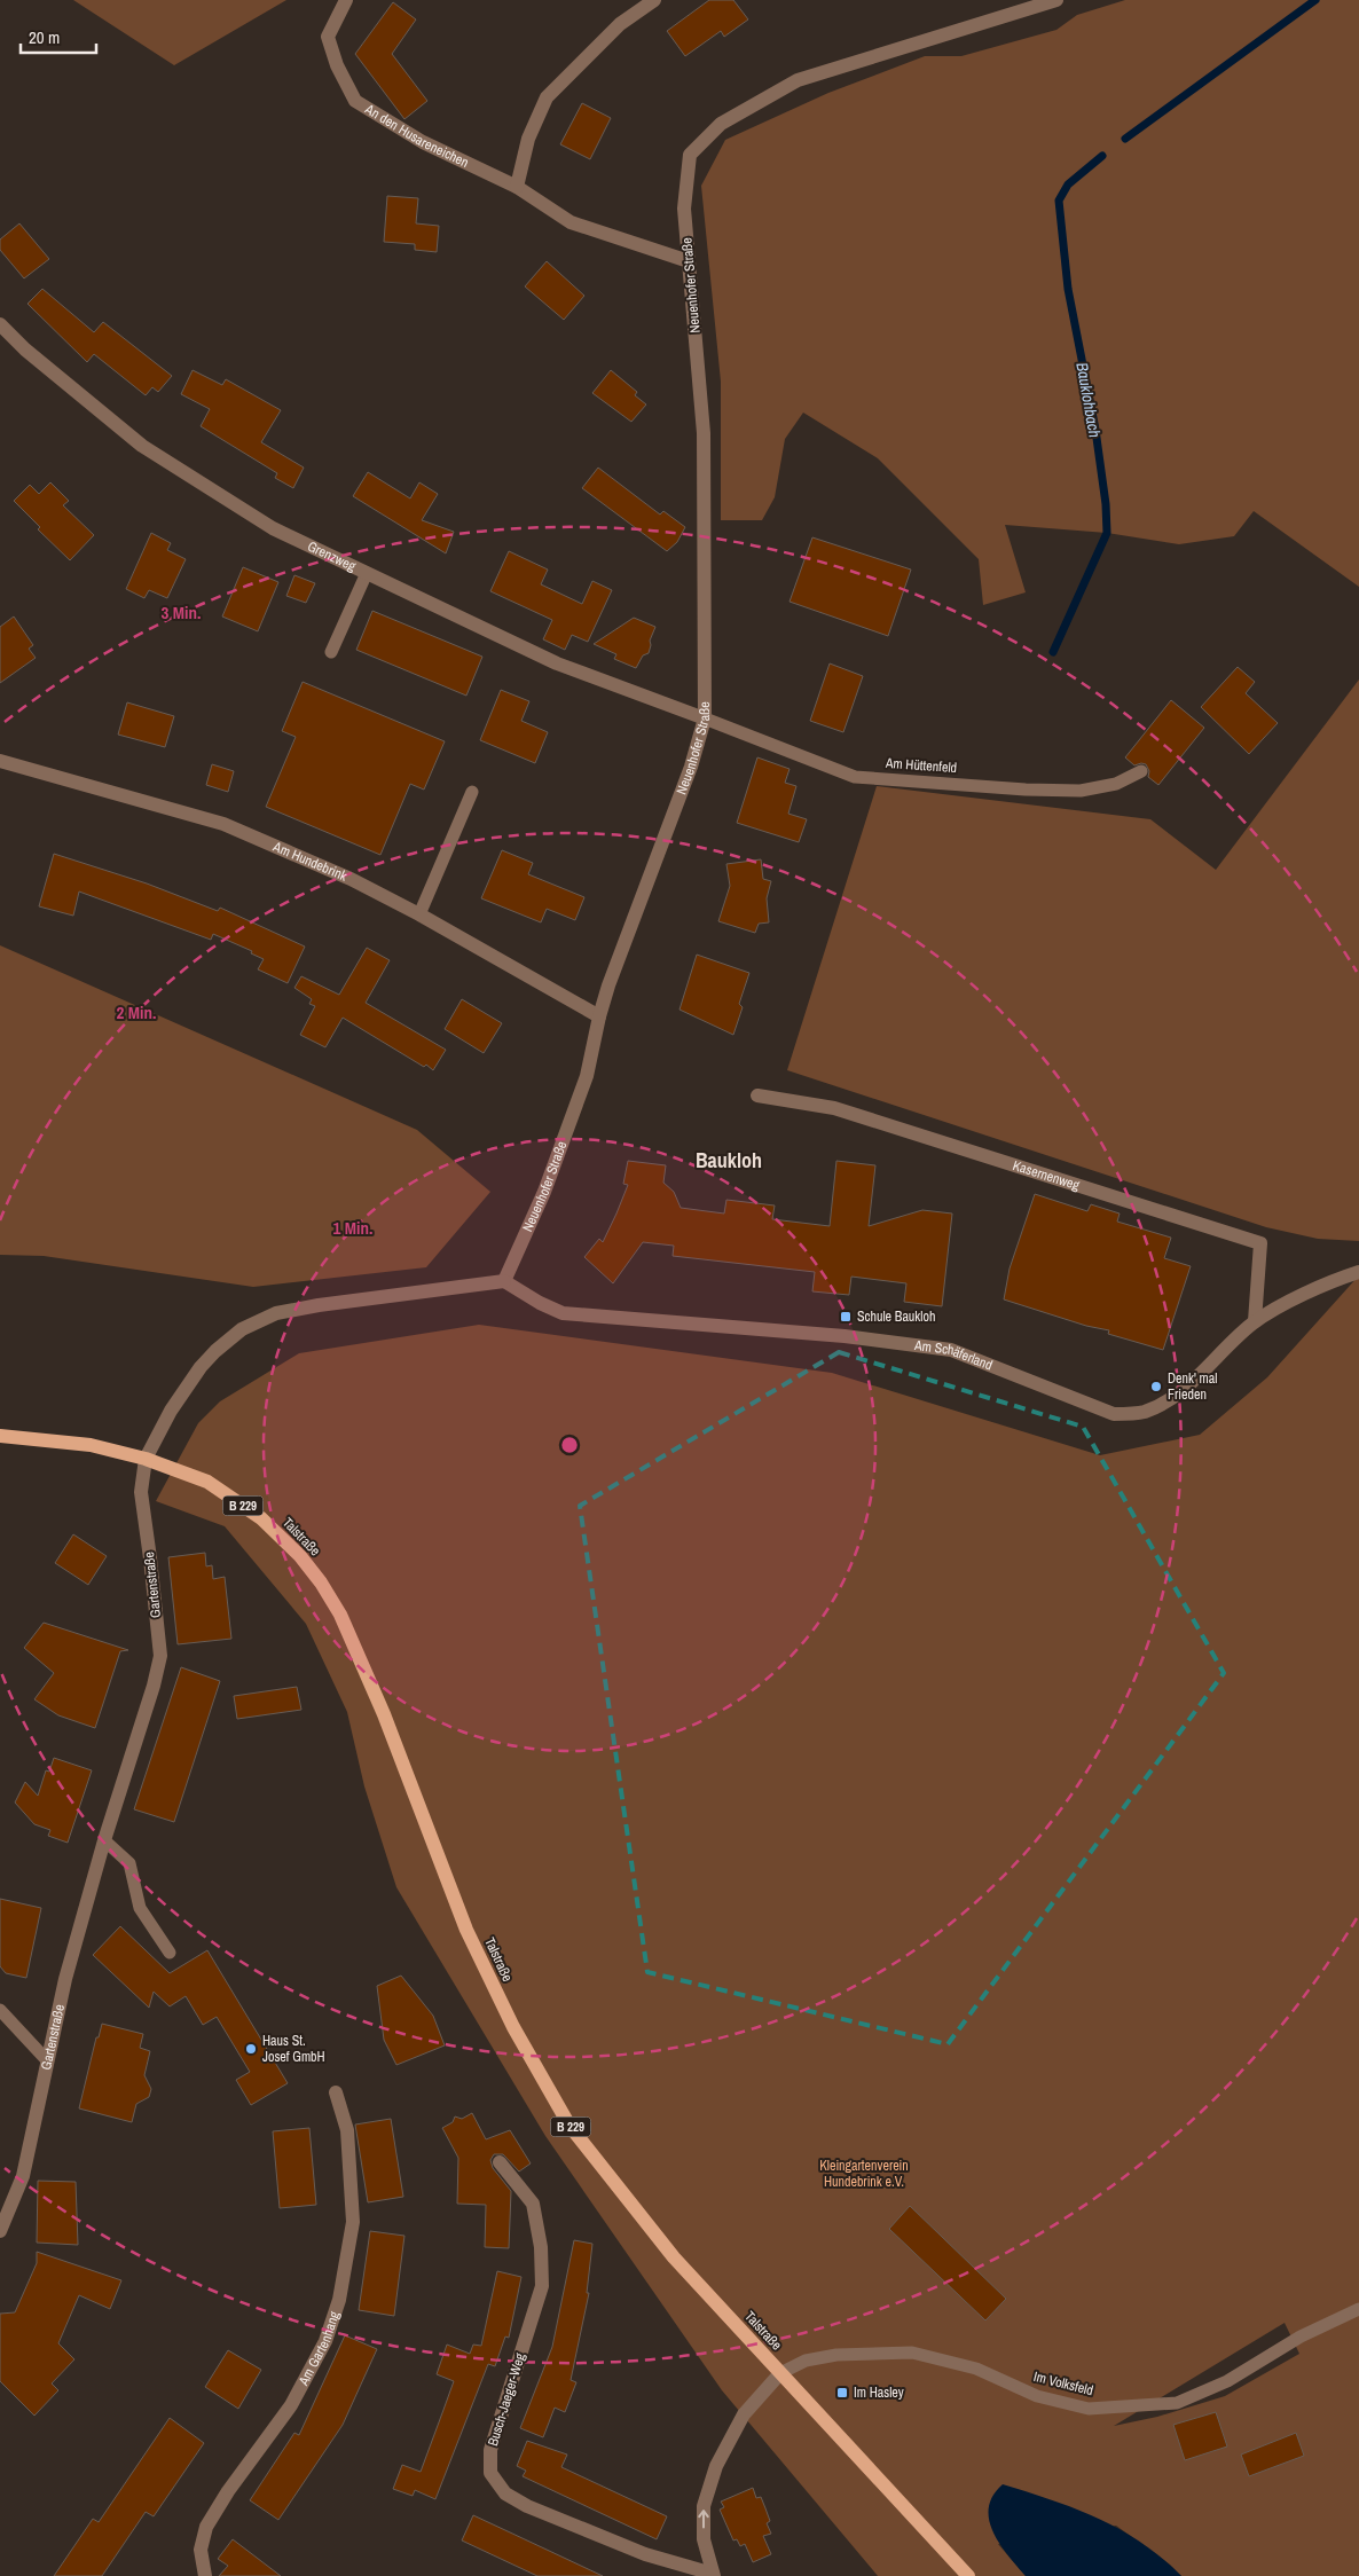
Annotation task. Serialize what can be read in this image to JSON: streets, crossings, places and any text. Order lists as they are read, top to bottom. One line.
{"streets":{"main road":["B 229","Talstraße"],"street":["An den Husareneichen","Neuenhofer Straße","Grenzweg","Am Hundebrink","Kasernenweg","Am Schäferland","Gartenstraße","Am Gartenhang","Busch-Jaeger-Weg"],"lane":["Am Hüttenfeld","Im Volksfeld"]},"crossings":[["An den Husareneichen","Neuenhofer Straße"],["Neuenhofer Straße","Grenzweg"],["Neuenhofer Straße","Am Hüttenfeld"],["Neuenhofer Straße","Am Hundebrink"],["Neuenhofer Straße","Am Schäferland"],["Grenzweg","Am Hüttenfeld"],["Kasernenweg","Am Schäferland"],["Talstraße","Gartenstraße"],["Talstraße","Im Volksfeld"]],"districts":["Baukloh"],"water":["Bauklohbach"],"parks":["Kleingartenverein Hundebrink e.V."],"places":{"transit":["Schule Baukloh","Im Hasley"],"other":["Denk' mal Frieden","Haus St. Josef GmbH"]},"scale_bar":"20 m","rings":["3 Min.","2 Min.","1 Min."]}
